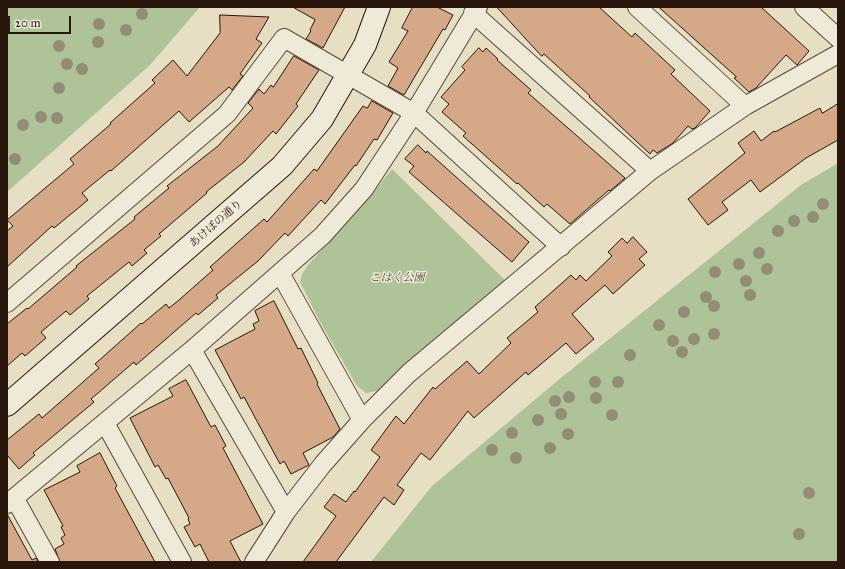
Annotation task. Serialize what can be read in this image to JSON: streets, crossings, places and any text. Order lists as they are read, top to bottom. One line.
{"streets":{"street":["あけぼの通り"]},"parks":["こはく公園"],"scale_bar":"20 m"}
